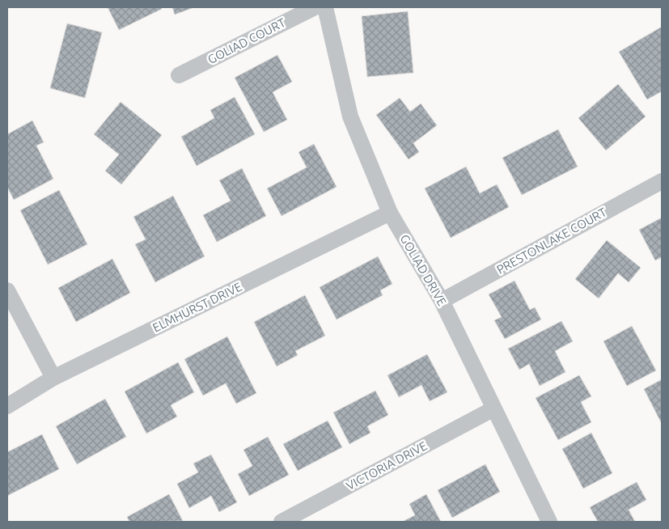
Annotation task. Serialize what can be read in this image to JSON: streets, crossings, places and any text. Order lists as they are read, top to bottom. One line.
{"streets":{"street":["GOLIAD COURT","PRESTONLAKE COURT","GOLIAD DRIVE","ELMHURST DRIVE","VICTORIA DRIVE"]},"crossings":[["PRESTONLAKE COURT","GOLIAD DRIVE"],["GOLIAD DRIVE","ELMHURST DRIVE"],["GOLIAD DRIVE","VICTORIA DRIVE"]]}
